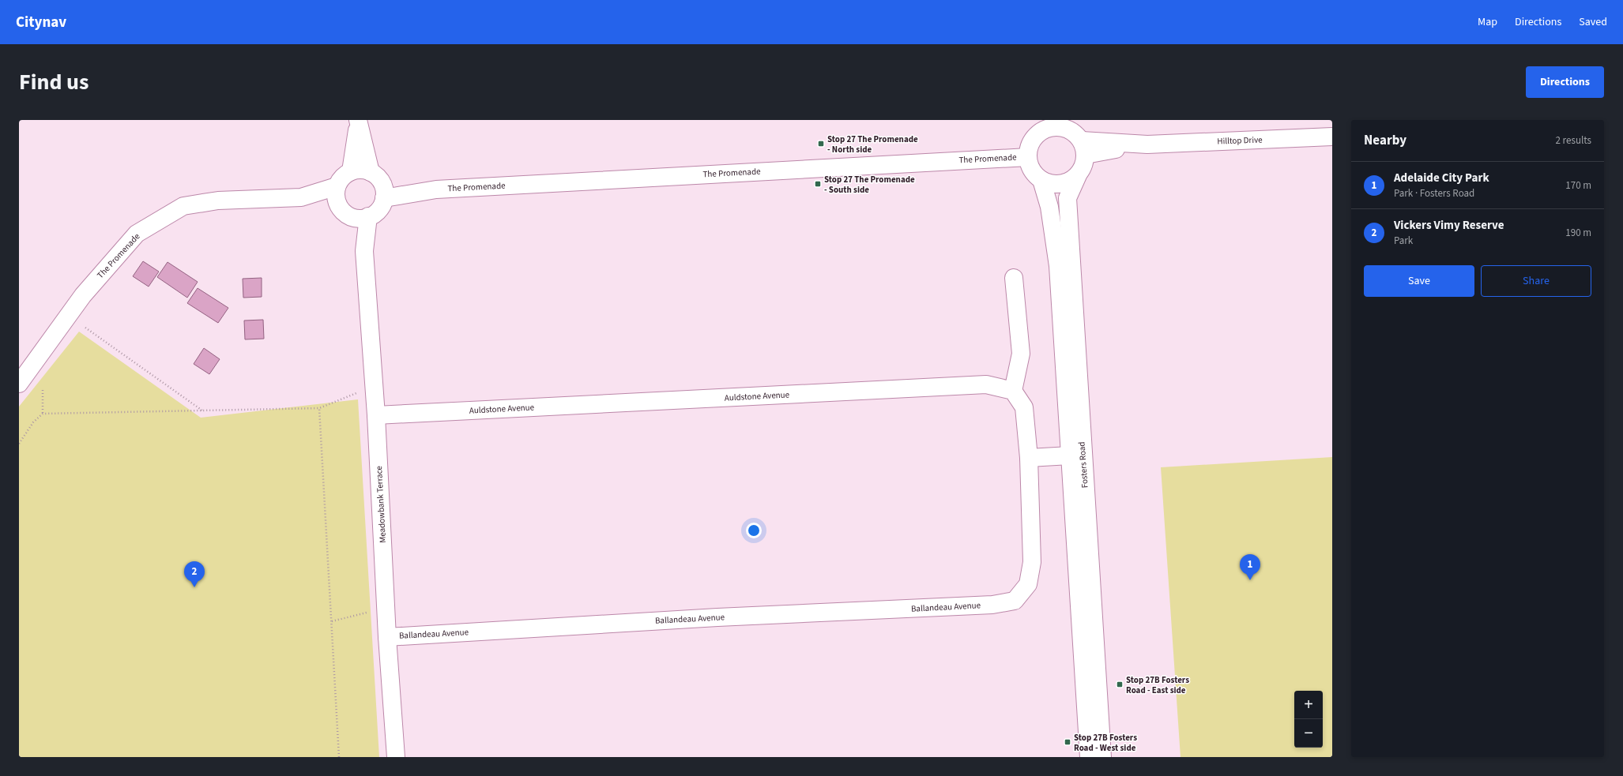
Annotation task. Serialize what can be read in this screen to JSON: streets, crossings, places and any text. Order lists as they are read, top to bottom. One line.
{"streets":{"street":["Hilltop Drive","The Promenade","Auldstone Avenue","Fosters Road","Meadowbank Terrace","Ballandeau Avenue"]},"crossings":[["Hilltop Drive","The Promenade"],["Hilltop Drive","Fosters Road"],["The Promenade","Fosters Road"],["The Promenade","Meadowbank Terrace"],["Auldstone Avenue","Meadowbank Terrace"],["Meadowbank Terrace","Ballandeau Avenue"]],"places":{"transit":["Stop 27 The Promenade - North side","Stop 27 The Promenade - South side","Stop 27B Fosters Road - East side","Stop 27B Fosters Road - West side"]},"page":{"header":"Citynav","nav":["Map","Directions","Saved"],"title":"Find us","buttons":["Directions",["Save","Share"]],"heading":["Nearby","2 results"],"list":[{"mark":"1","name":"Adelaide City Park","note":"Park · Fosters Road","value":"170 m"},{"mark":"2","name":"Vickers Vimy Reserve","note":"Park","value":"190 m"}],"pins":["1","2"],"map_buttons":["+","−"]}}
